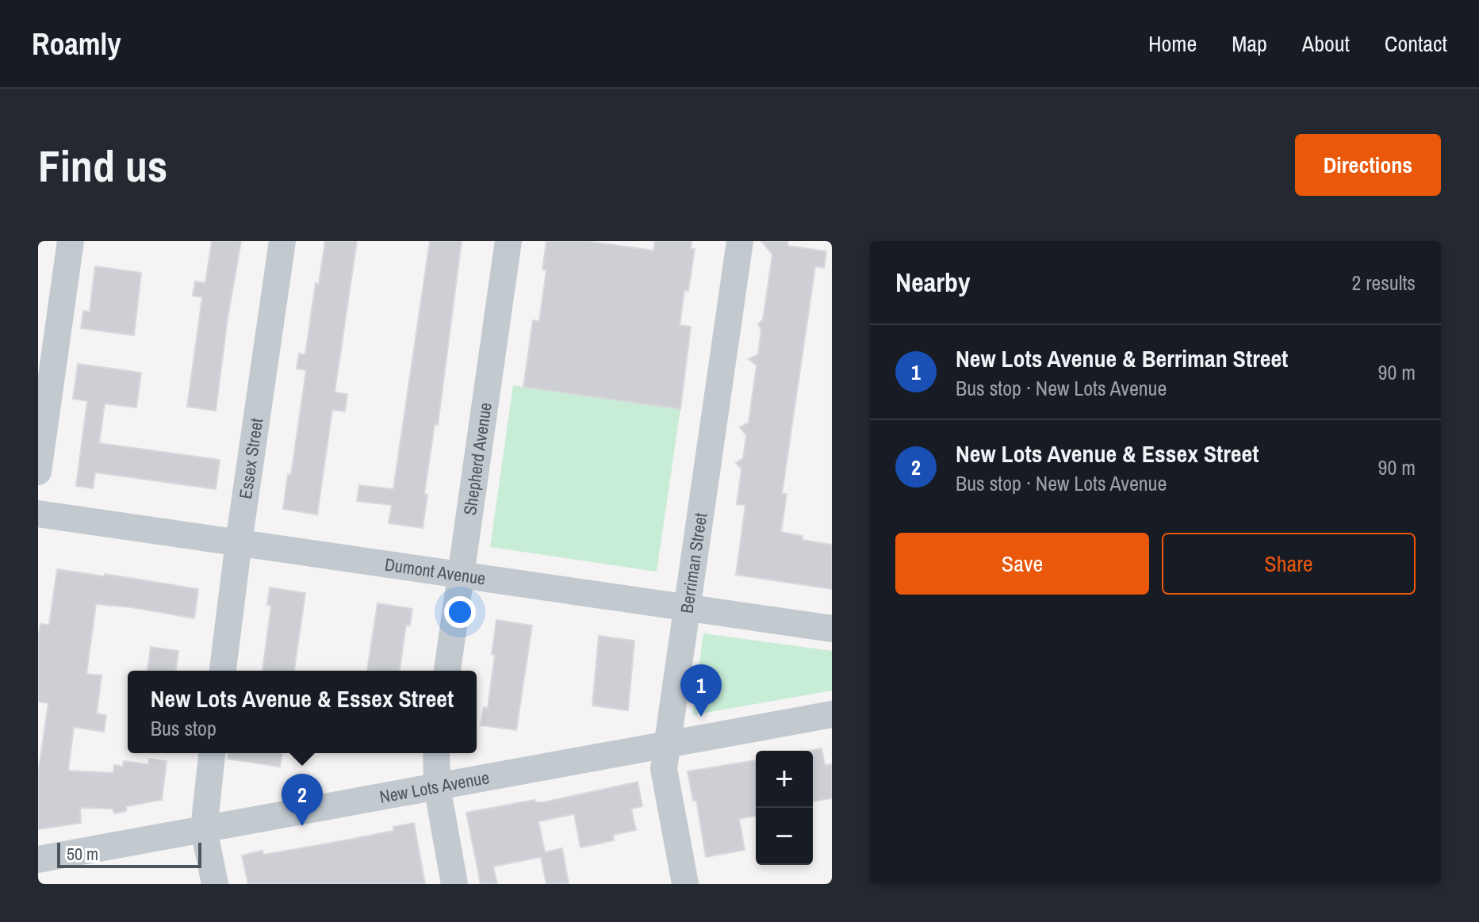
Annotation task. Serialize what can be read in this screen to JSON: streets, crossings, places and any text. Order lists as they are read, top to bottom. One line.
{"streets":{"street":["Essex Street","Shepherd Avenue","Berriman Street","Dumont Avenue","New Lots Avenue"]},"crossings":[["Essex Street","Dumont Avenue"],["Shepherd Avenue","Dumont Avenue"],["Berriman Street","Dumont Avenue"],["Berriman Street","New Lots Avenue"]],"scale_bar":"50 m","page":{"header":"Roamly","nav":["Home","Map","About","Contact"],"buttons":["Directions",["Save","Share"]],"title":"Find us","heading":["Nearby","2 results"],"list":[{"mark":"1","name":"New Lots Avenue & Berriman Street","note":"Bus stop · New Lots Avenue","value":"90 m"},{"mark":"2","name":"New Lots Avenue & Essex Street","note":"Bus stop · New Lots Avenue","value":"90 m"}],"pins":["1","2"],"popup":["New Lots Avenue & Essex Street","Bus stop"],"map_buttons":["+","−"],"scale":"50 m"}}
